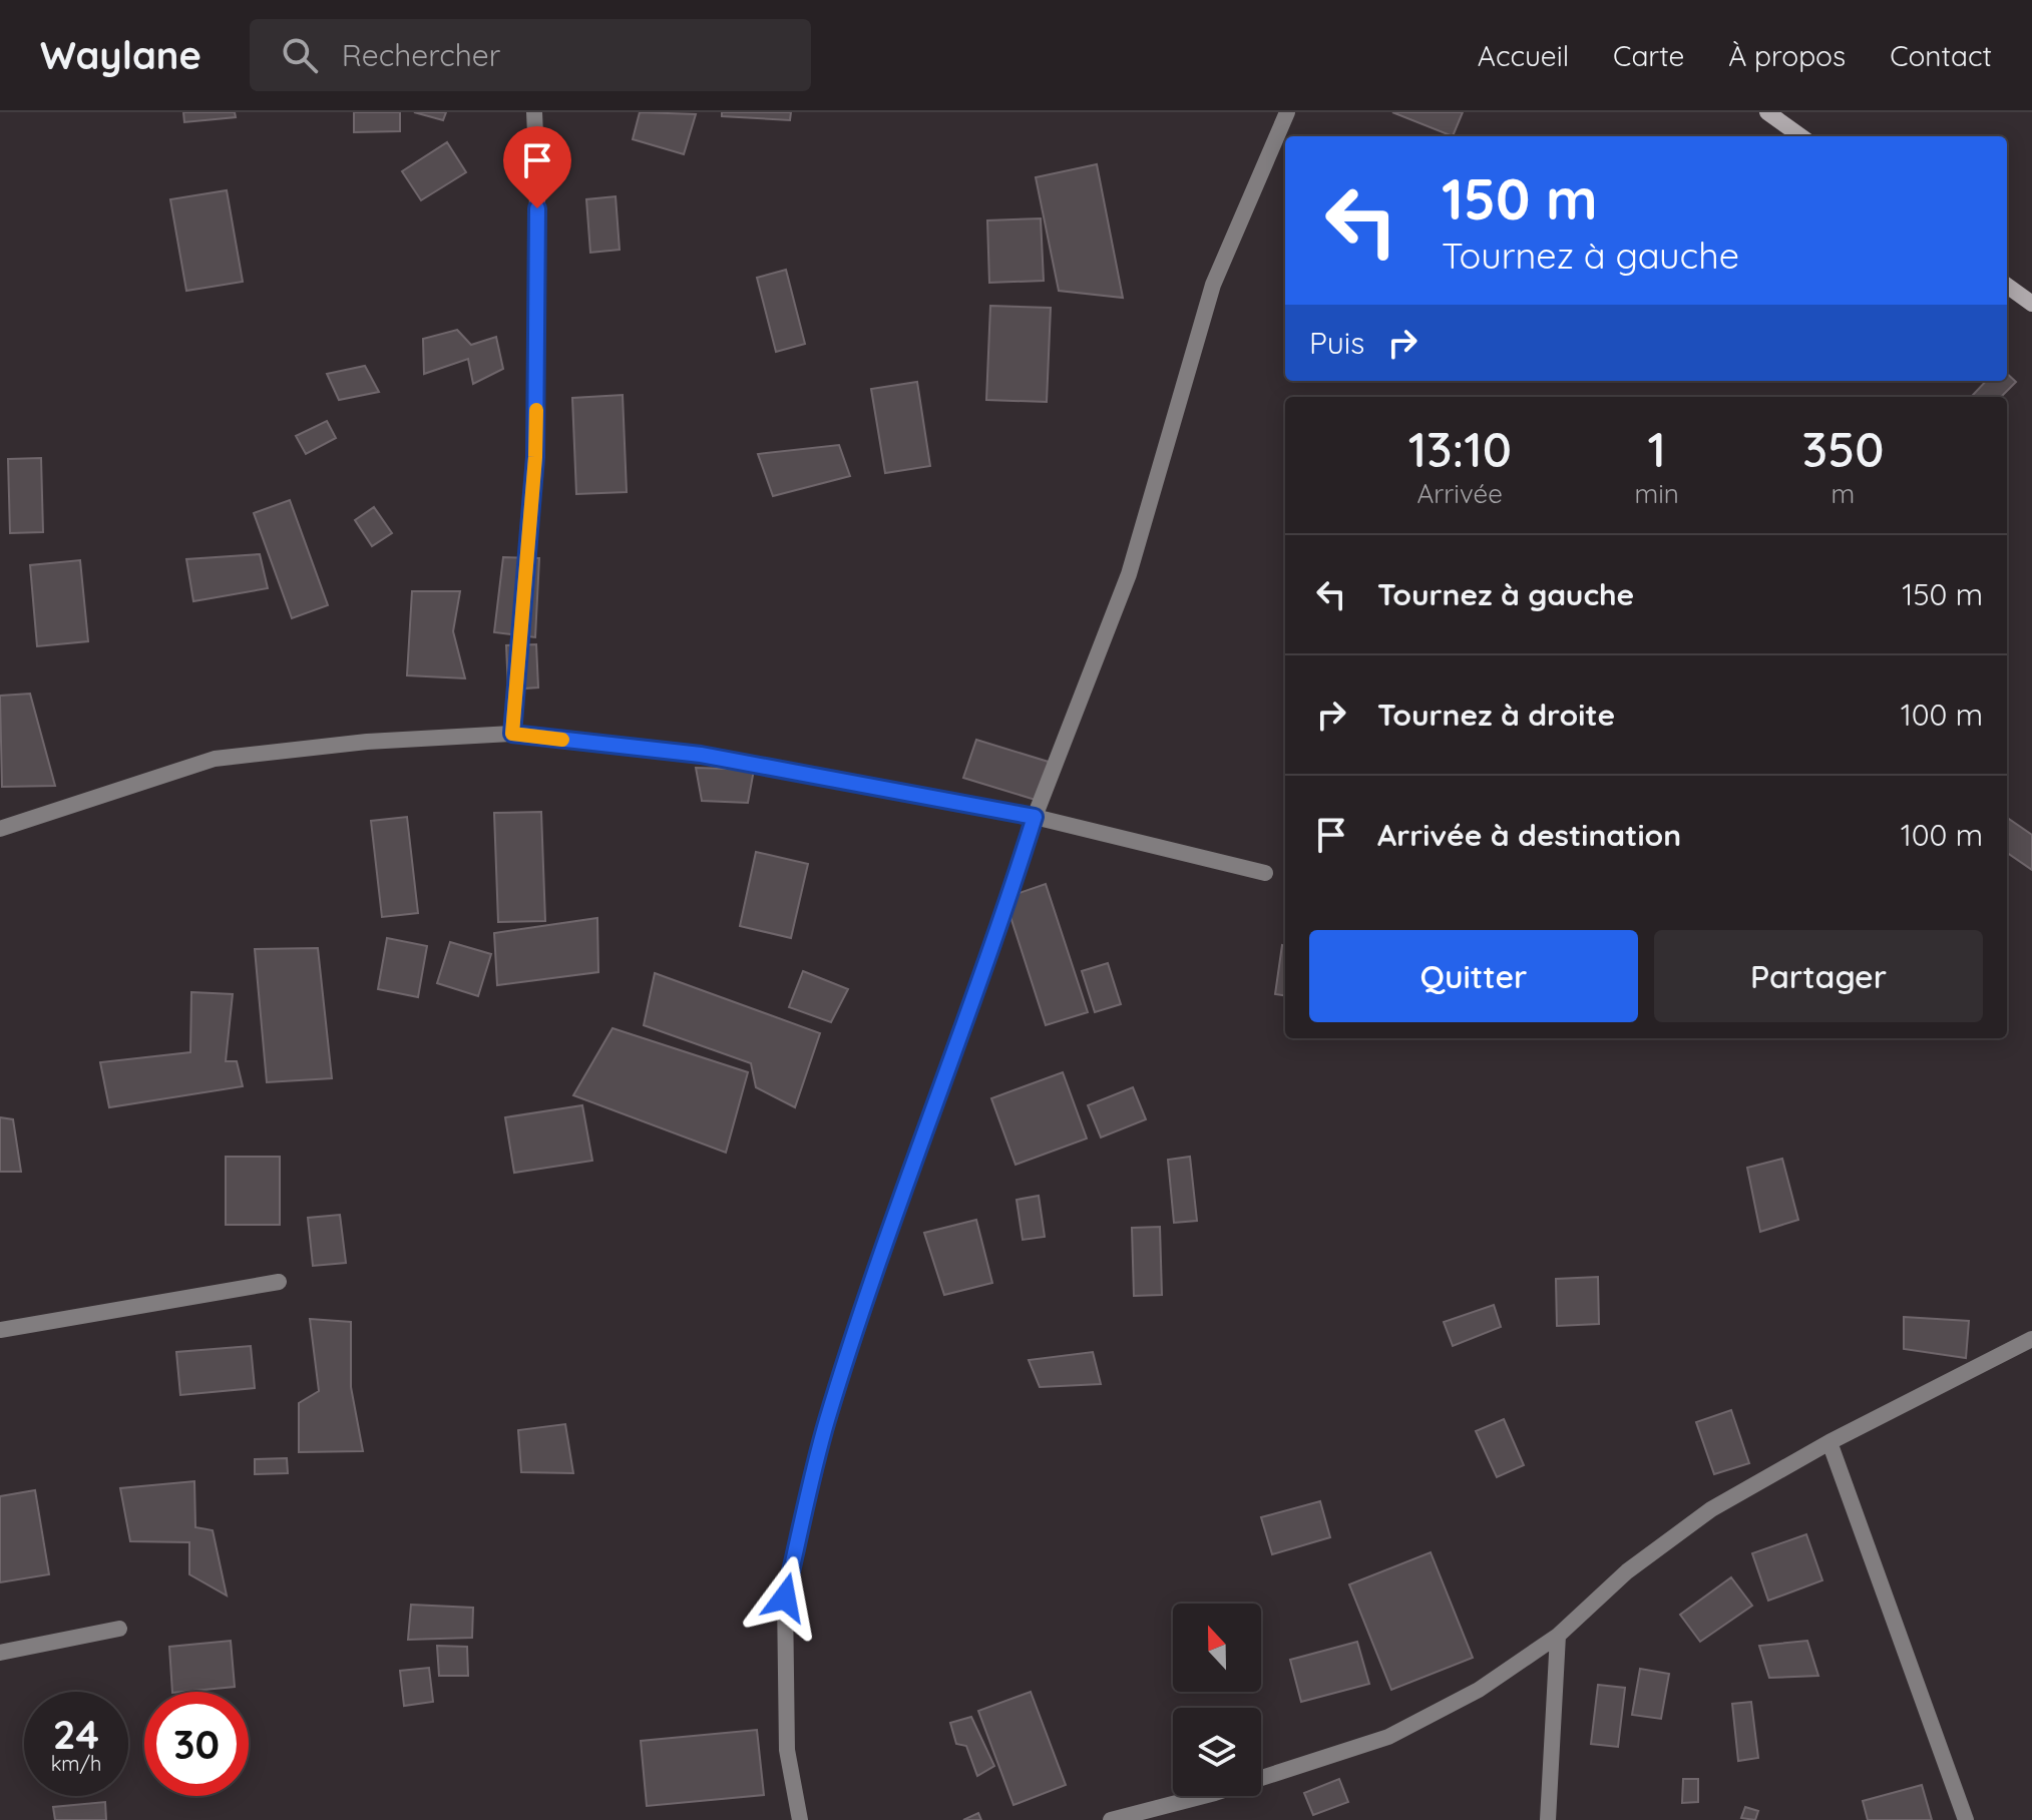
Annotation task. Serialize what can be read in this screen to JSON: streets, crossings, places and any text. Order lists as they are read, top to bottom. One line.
{"north":"top","page":{"header":"Waylane","search":"Rechercher","nav":["Accueil","Carte","À propos","Contact"],"turn":["150 m","Tournez à gauche"],"then":"Puis","eta":["13:10","Arrivée","1","min","350","m"],"list":[{"name":"Tournez à gauche","value":"150 m"},{"name":"Tournez à droite","value":"100 m"},{"name":"Arrivée à destination","value":"100 m"}],"buttons":["Quitter","Partager"],"speed":"24 km/h","limit":"30"}}
